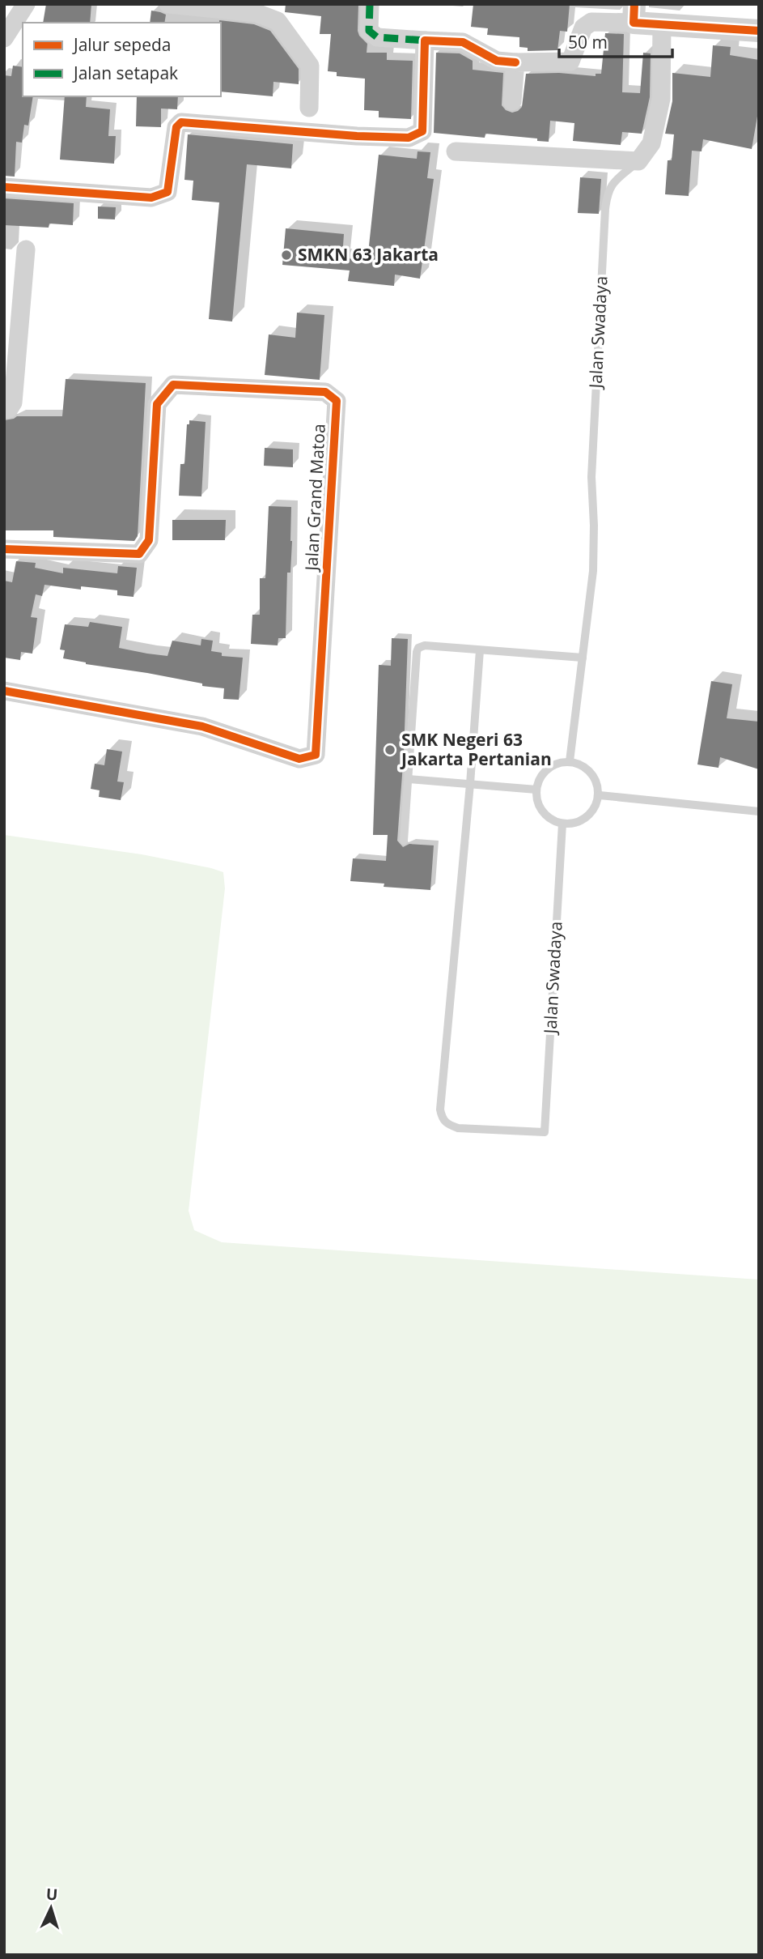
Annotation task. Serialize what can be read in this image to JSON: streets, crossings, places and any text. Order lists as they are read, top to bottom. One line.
{"streets":{"street":["Jalan Swadaya","Jalan Grand Matoa"]},"places":["SMKN 63 Jakarta","SMK Negeri 63 Jakarta Pertanian"],"legend":["Jalur sepeda","Jalan setapak"],"scale_bar":"50 m","north":"top"}
